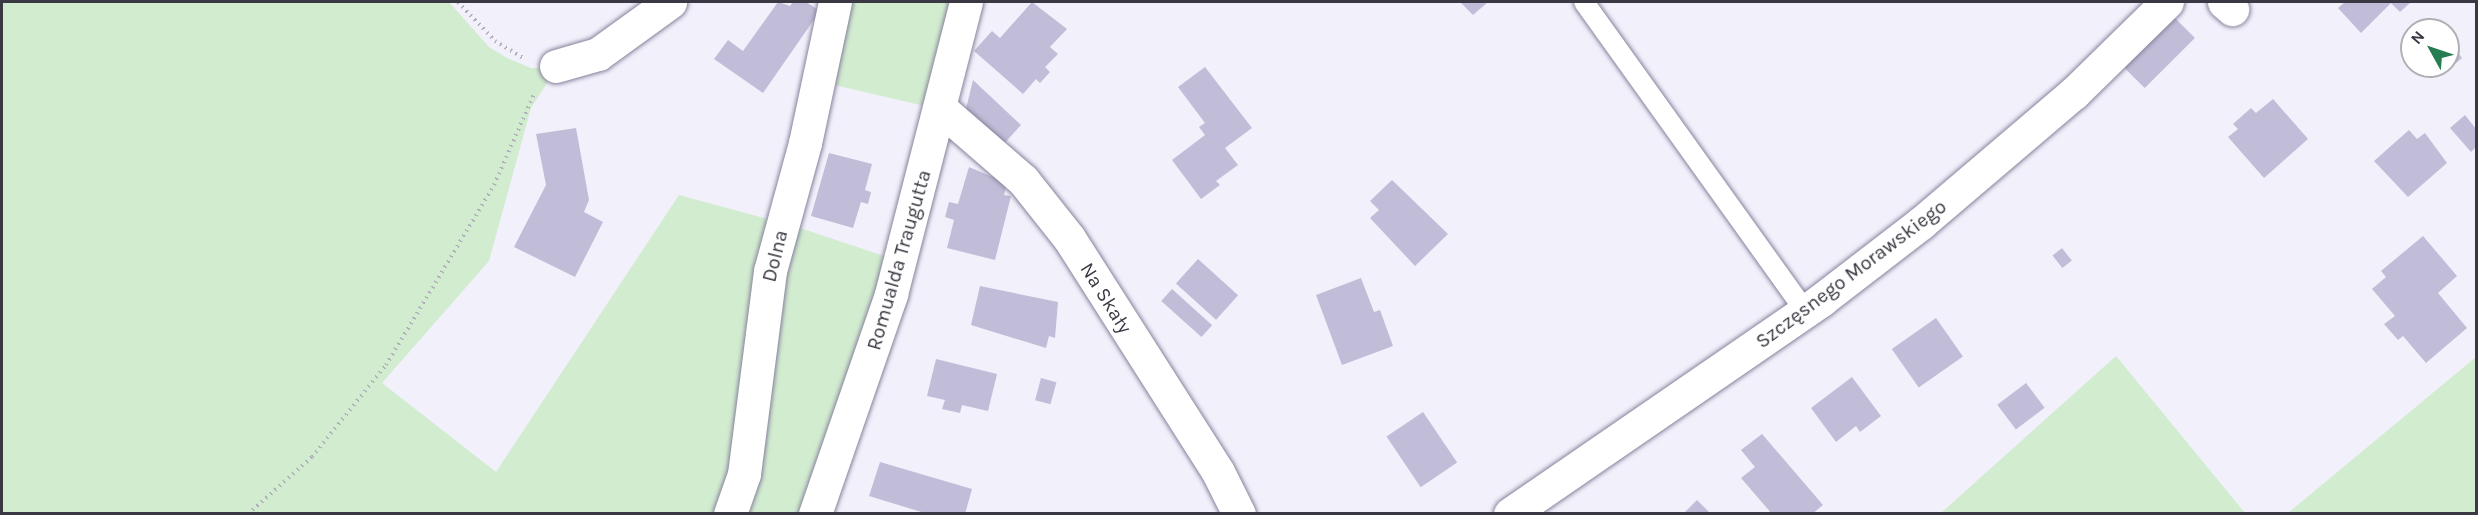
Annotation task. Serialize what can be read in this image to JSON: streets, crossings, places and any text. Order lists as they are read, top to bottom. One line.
{"streets":{"street":["Dolna","Romualda Traugutta","Szczęsnego Morawskiego","Na Skały"]},"crossings":[["Romualda Traugutta","Na Skały"]],"north":"top left"}
